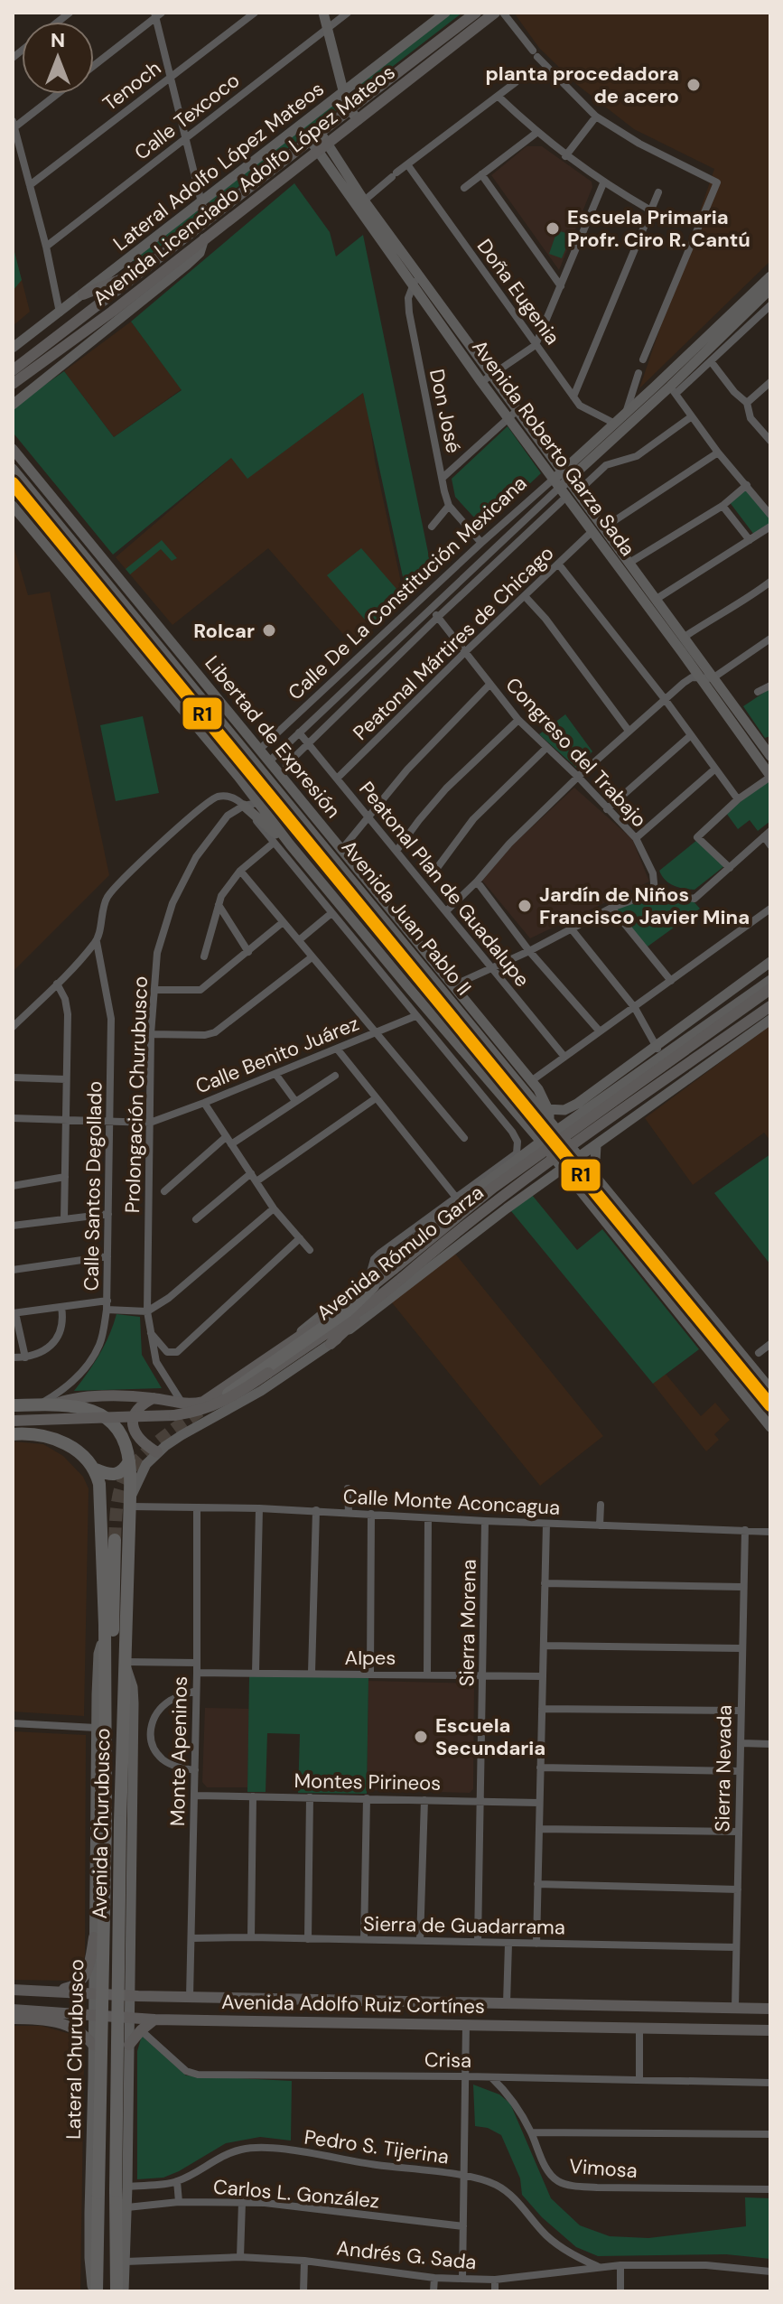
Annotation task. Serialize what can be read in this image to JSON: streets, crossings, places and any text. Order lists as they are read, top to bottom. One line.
{"streets":{"highway":["Avenida Churubusco"],"main road":["Avenida Licenciado Adolfo López Mateos","Avenida Rómulo Garza","Avenida Adolfo Ruiz Cortínes"],"street":["Tenoch","Calle Texcoco","Lateral Adolfo López Mateos","Doña Eugenia","Don José","Avenida Roberto Garza Sada","Calle De La Constitución Mexicana","Peatonal Mártires de Chicago","Libertad de Expresión","Congreso del Trabajo","Peatonal Plan de Guadalupe","Avenida Juan Pablo II","Calle Benito Juárez","Prolongación Churubusco","Calle Santos Degollado","Calle Monte Aconcagua","Sierra Morena","Alpes","Monte Apeninos","Sierra Nevada","Montes Pirineos","Sierra de Guadarrama","Lateral Churubusco","Crisa","Pedro S. Tijerina","Vimosa","Carlos L. González","Andrés G. Sada"]},"crossings":[["Avenida Licenciado Adolfo López Mateos","Avenida Roberto Garza Sada"],["Doña Eugenia","Calle De La Constitución Mexicana"],["Don José","Avenida Roberto Garza Sada"],["Don José","Calle De La Constitución Mexicana"],["Avenida Roberto Garza Sada","Calle De La Constitución Mexicana"],["Avenida Roberto Garza Sada","Peatonal Mártires de Chicago"],["Calle De La Constitución Mexicana","Libertad de Expresión"],["Peatonal Mártires de Chicago","Congreso del Trabajo"],["Peatonal Mártires de Chicago","Peatonal Plan de Guadalupe"],["Libertad de Expresión","Avenida Juan Pablo II"],["Avenida Juan Pablo II","Avenida Rómulo Garza"],["Calle Benito Juárez","Prolongación Churubusco"],["Prolongación Churubusco","Avenida Rómulo Garza"],["Calle Santos Degollado","Avenida Churubusco"],["Avenida Rómulo Garza","Calle Monte Aconcagua"],["Avenida Rómulo Garza","Avenida Churubusco"],["Calle Monte Aconcagua","Sierra Morena"],["Calle Monte Aconcagua","Monte Apeninos"],["Calle Monte Aconcagua","Sierra Nevada"],["Calle Monte Aconcagua","Avenida Churubusco"],["Sierra Morena","Alpes"],["Sierra Morena","Montes Pirineos"],["Sierra Morena","Sierra de Guadarrama"],["Alpes","Monte Apeninos"],["Monte Apeninos","Montes Pirineos"],["Monte Apeninos","Sierra de Guadarrama"],["Monte Apeninos","Avenida Adolfo Ruiz Cortínes"],["Sierra Nevada","Sierra de Guadarrama"],["Sierra Nevada","Avenida Adolfo Ruiz Cortínes"],["Avenida Churubusco","Lateral Churubusco"],["Avenida Churubusco","Pedro S. Tijerina"],["Avenida Adolfo Ruiz Cortínes","Lateral Churubusco"],["Crisa","Vimosa"],["Pedro S. Tijerina","Andrés G. Sada"]],"places":["planta procedadora de acero","Escuela Primaria Profr. Ciro R. Cantú","Rolcar","Jardín de Niños Francisco Javier Mina","Escuela Secundaria"],"lines":["transit line R1"],"north":"top"}
